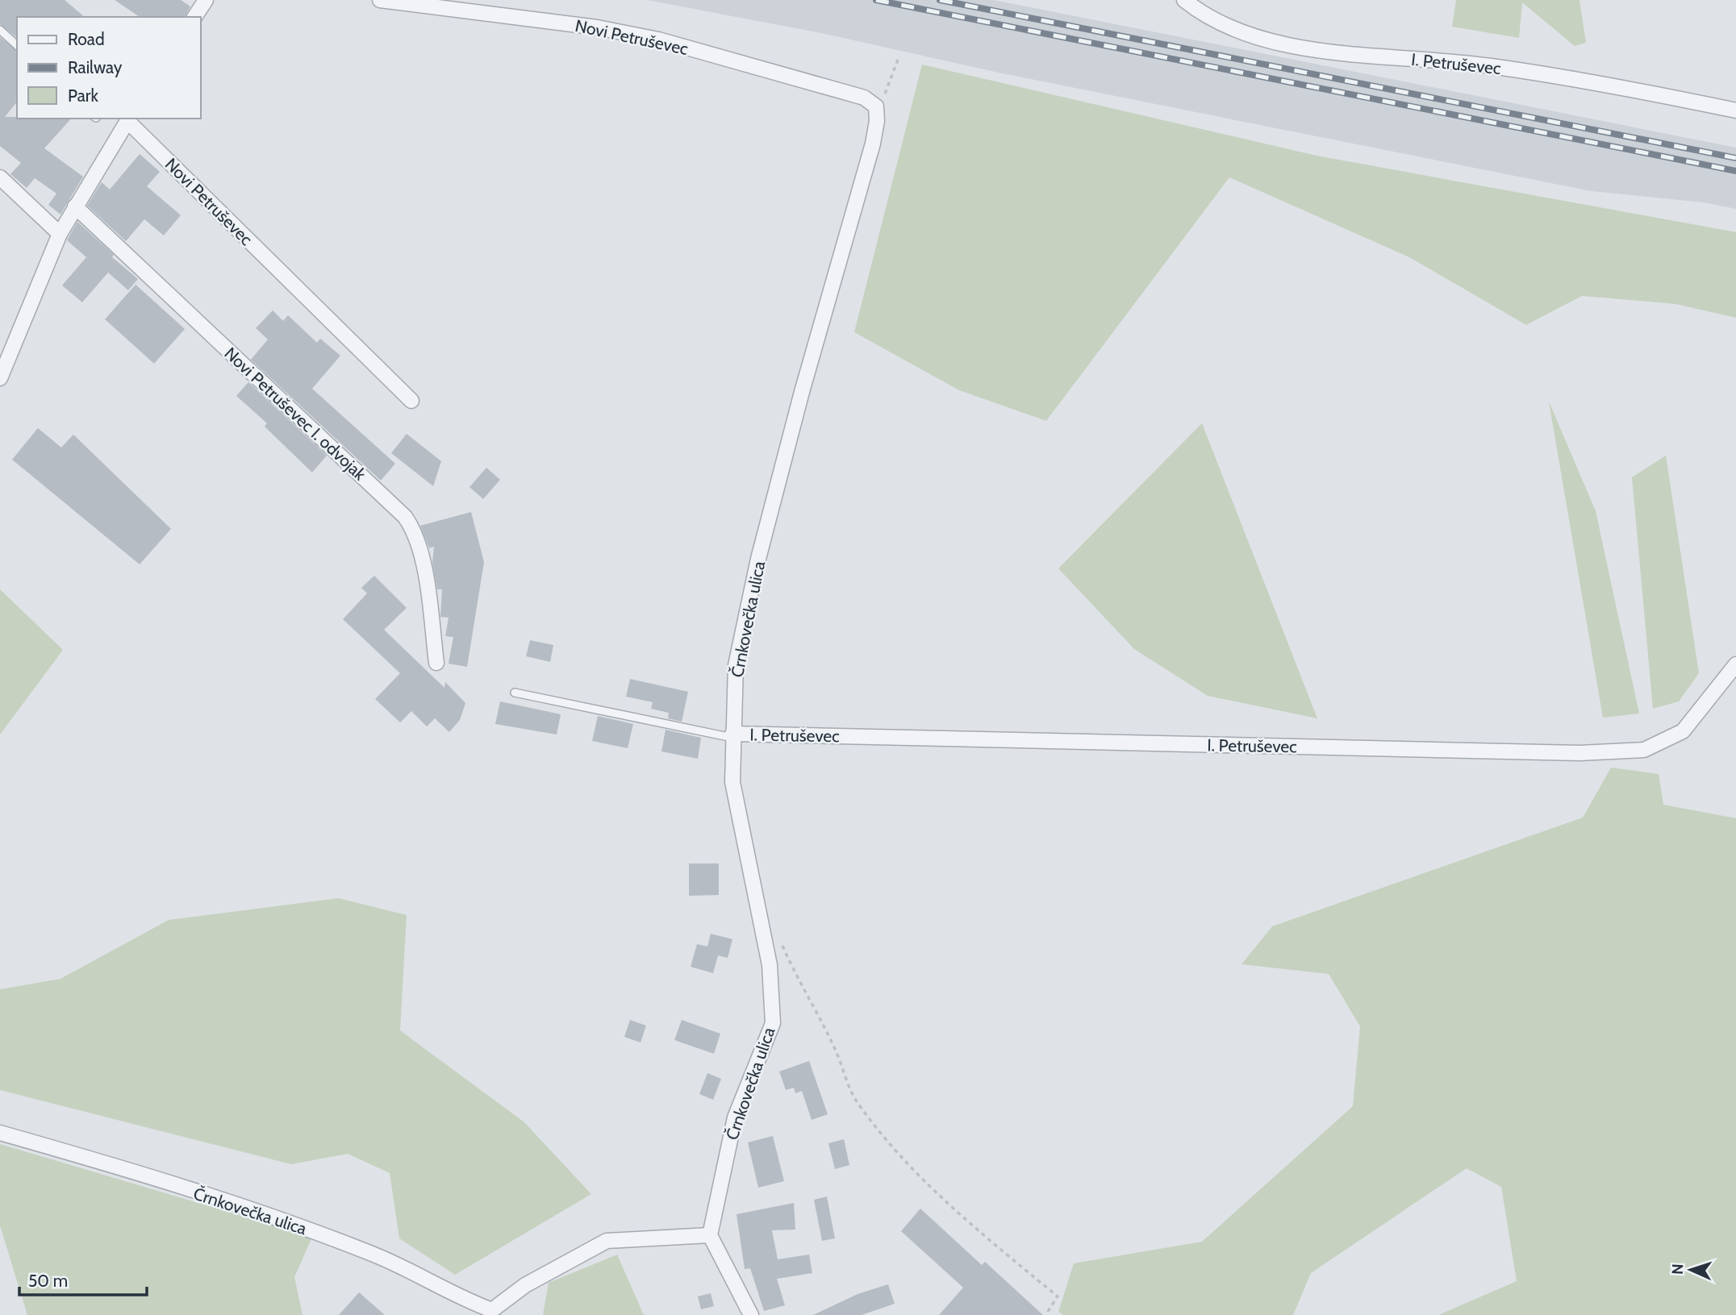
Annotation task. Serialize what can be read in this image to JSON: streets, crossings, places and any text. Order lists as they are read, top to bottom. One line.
{"streets":{"street":["Novi Petruševec","I. Petruševec","Novi Petruševec I. odvojak","Črnkovečka ulica"]},"crossings":[["Novi Petruševec","Novi Petruševec I. odvojak"],["Novi Petruševec","Črnkovečka ulica"],["I. Petruševec","Črnkovečka ulica"]],"legend":["Road","Railway","Park"],"scale_bar":"50 m","north":"left"}
